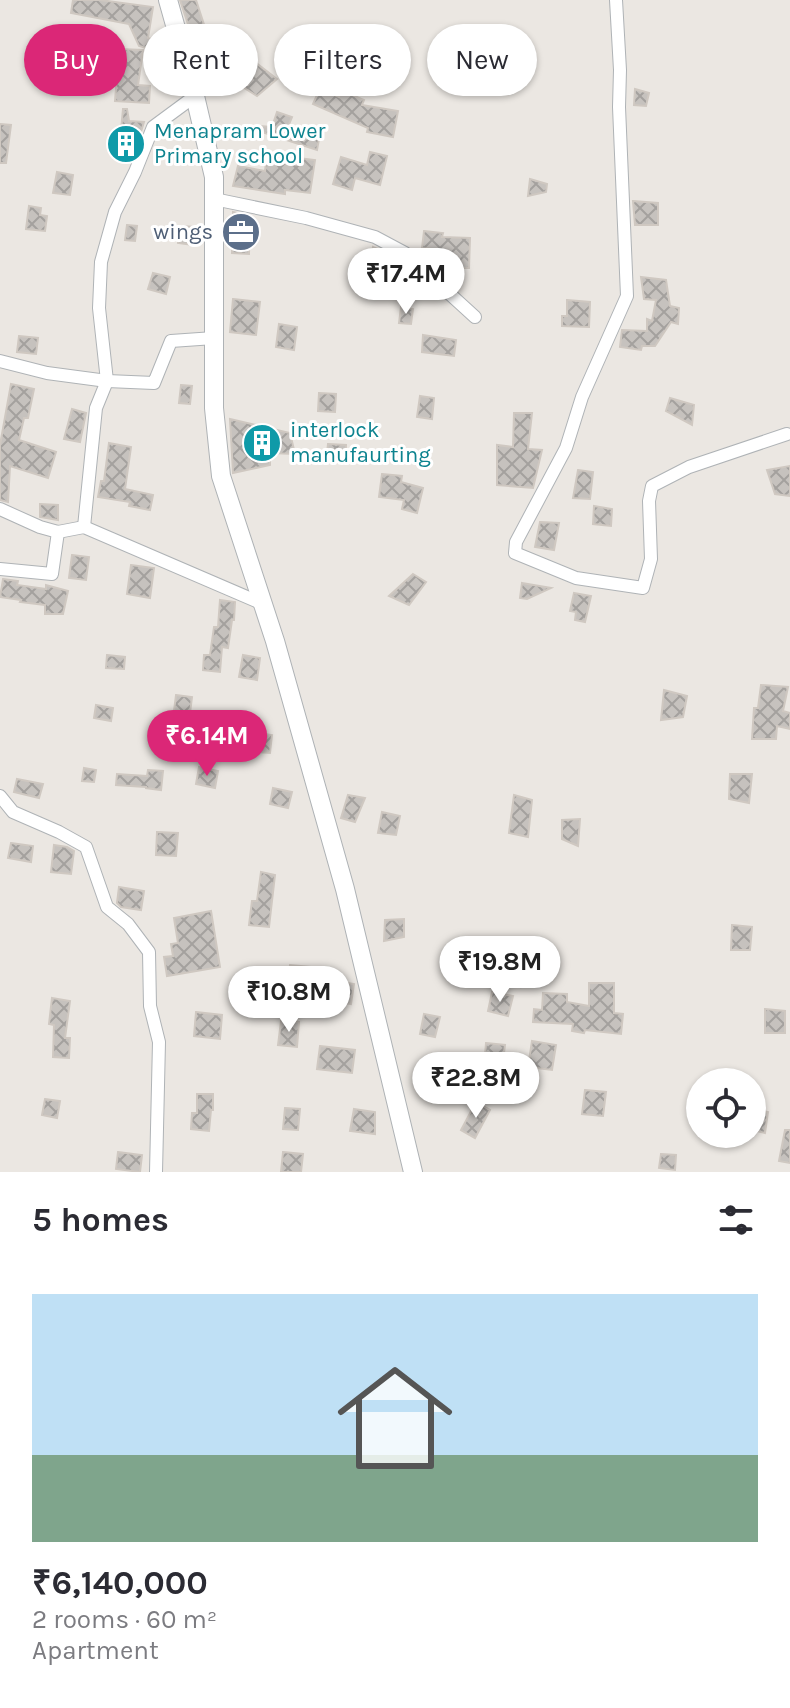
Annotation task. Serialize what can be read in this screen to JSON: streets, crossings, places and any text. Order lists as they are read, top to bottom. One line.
{"places":{"building":["Menapram Lower Primary school","interlock manufaurting"],"office":["wings"]},"page":{"chip":["Buy","Rent","Filters","New"],"price":["₹17.4M","₹6.14M","₹19.8M","₹10.8M","₹22.8M"],"heading":"5 homes","list":[{"name":"₹6,140,000","note":"2 rooms · 60 m² · Apartment"}]}}
